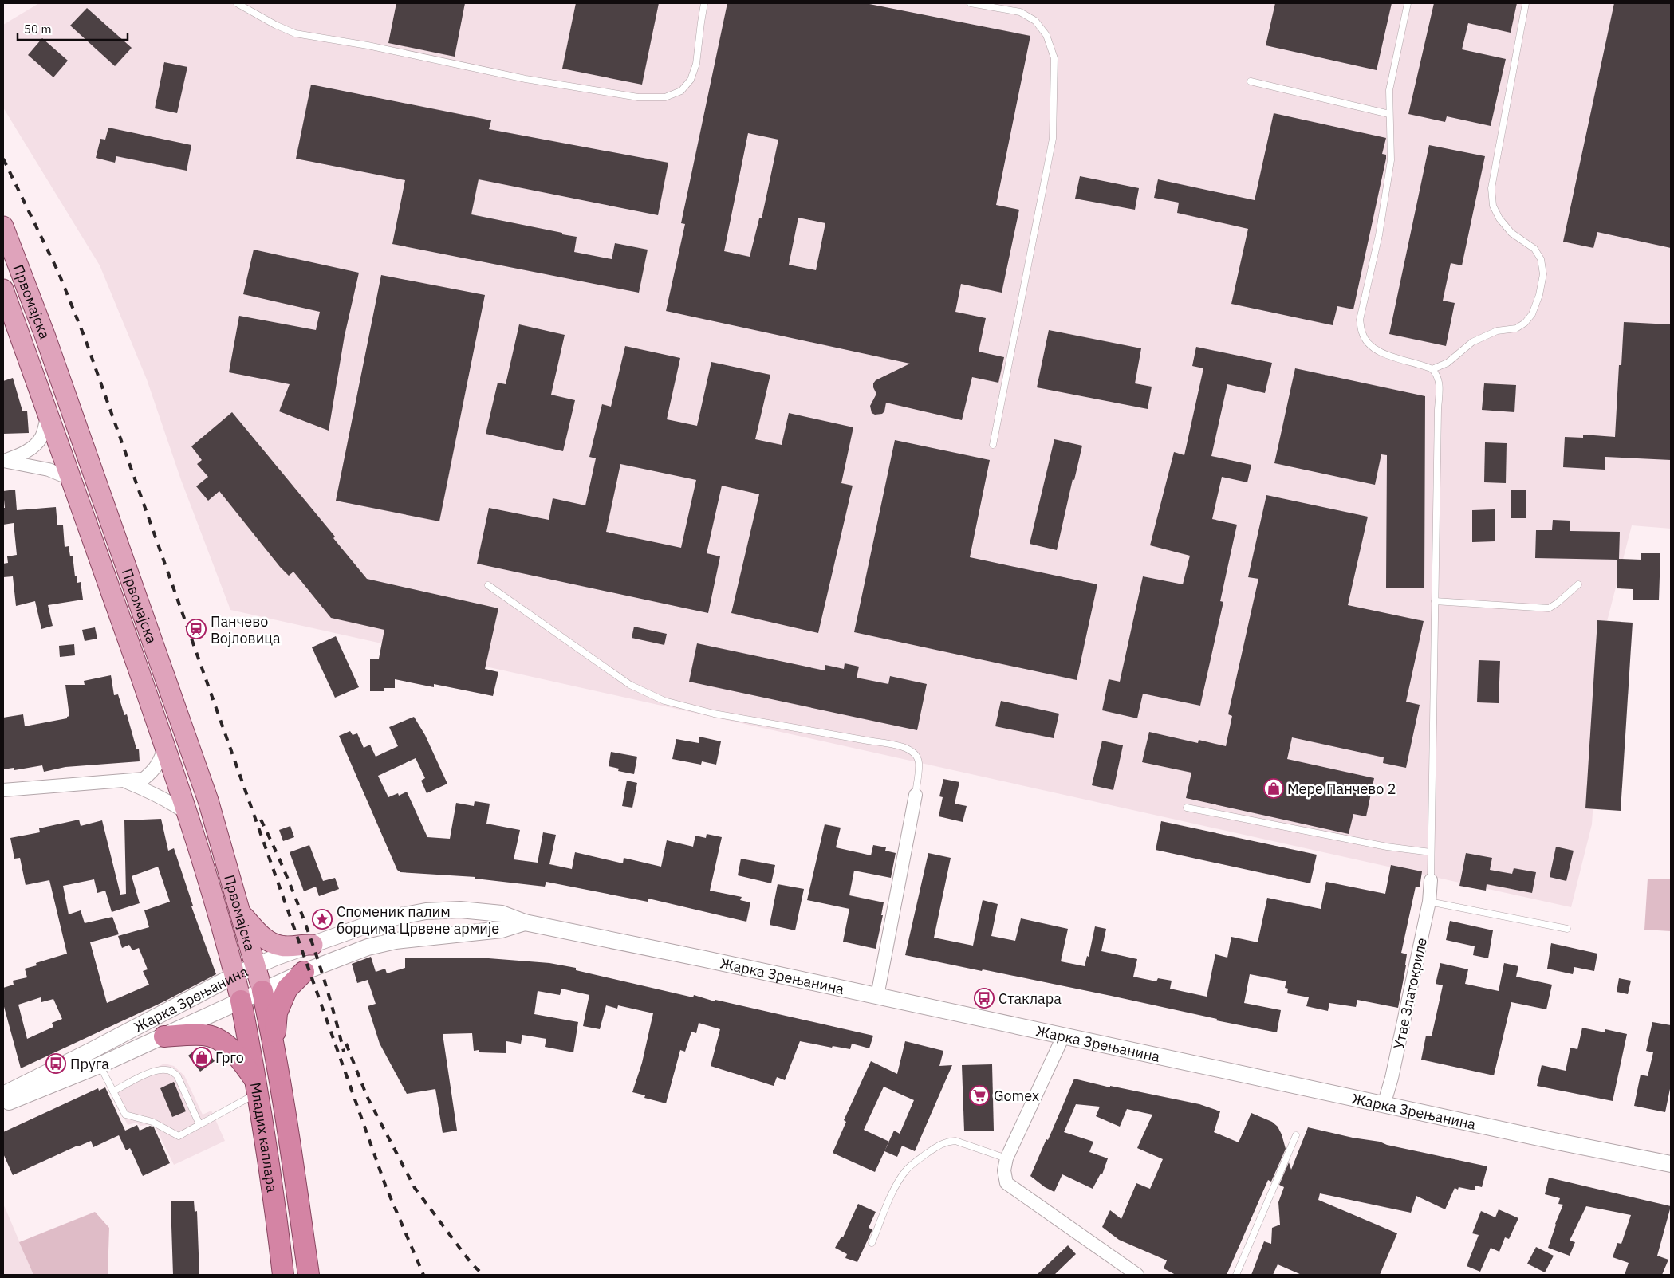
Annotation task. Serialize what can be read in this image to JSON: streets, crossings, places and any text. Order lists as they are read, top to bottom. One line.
{"streets":{"highway":["Младих каплара"],"main road":["Првомајска"],"street":["Жарка Зрењанина","Утве Златокриле"]},"crossings":[["Првомајска","Жарка Зрењанина"],["Првомајска","Младих каплара"],["Жарка Зрењанина","Утве Златокриле"],["Жарка Зрењанина","Младих каплара"]],"places":{"station":["Панчево Војловица"],"shop":["Мере Панчево 2","Грго"],"place":["Споменик палим борцима Црвене армије"],"bus stop":["Стаклара","Пруга"],"supermarket":["Gomex"]},"scale_bar":"50 m"}
